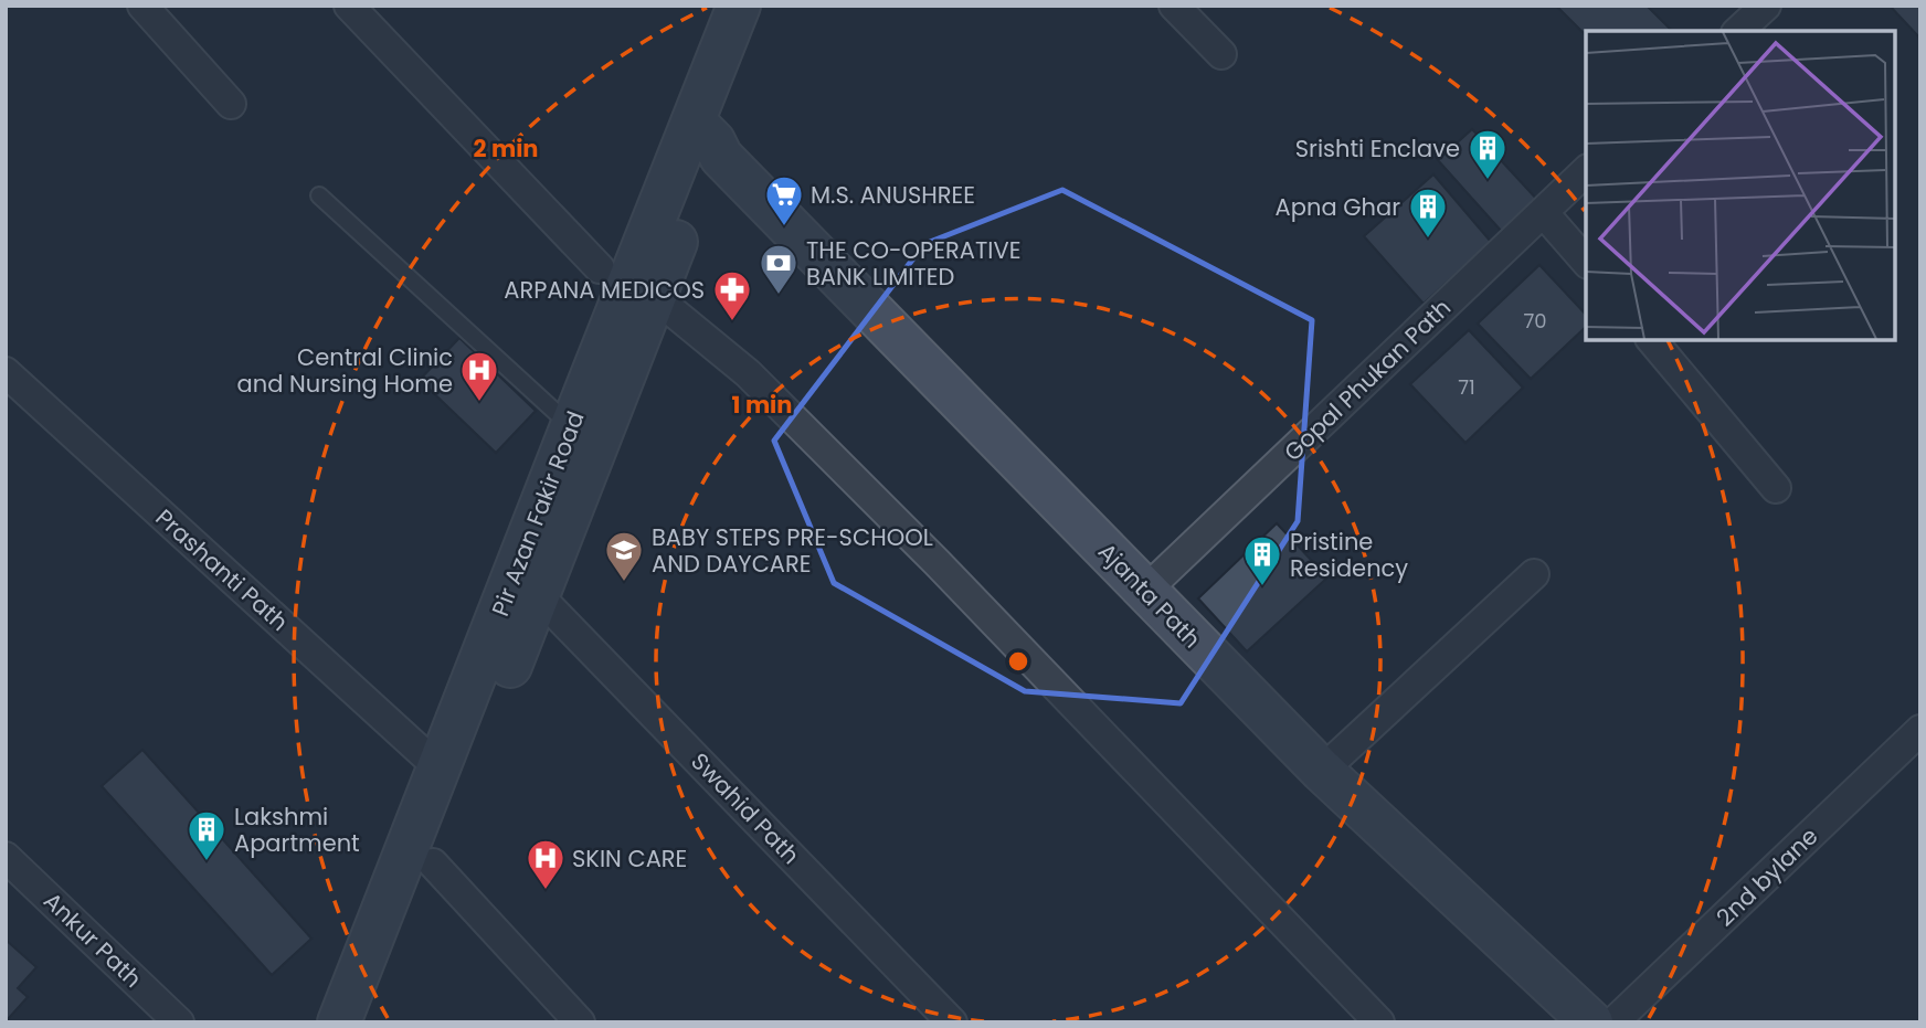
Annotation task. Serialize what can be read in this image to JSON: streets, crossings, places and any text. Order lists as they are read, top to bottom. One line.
{"streets":{"main road":["Pir Azan Fakir Road","Ajanta Path"],"street":["Gopal Phukan Path","Prashanti Path","Swahid Path","2nd bylane","Ankur Path"]},"crossings":[["Gopal Phukan Path","Ajanta Path"],["Pir Azan Fakir Road","Prashanti Path"],["Pir Azan Fakir Road","Ajanta Path"],["Pir Azan Fakir Road","Swahid Path"]],"places":{"building":["Srishti Enclave","Apna Ghar","Pristine Residency","Lakshmi Apartment"],"supermarket":["M.S. ANUSHREE"],"bank":["THE CO-OPERATIVE BANK LIMITED"],"pharmacy":["ARPANA MEDICOS"],"hospital":["Central Clinic and Nursing Home","SKIN CARE"],"school or university":["BABY STEPS PRE-SCHOOL AND DAYCARE"]},"house_numbers":["70","71"],"rings":["2 min","1 min"]}
